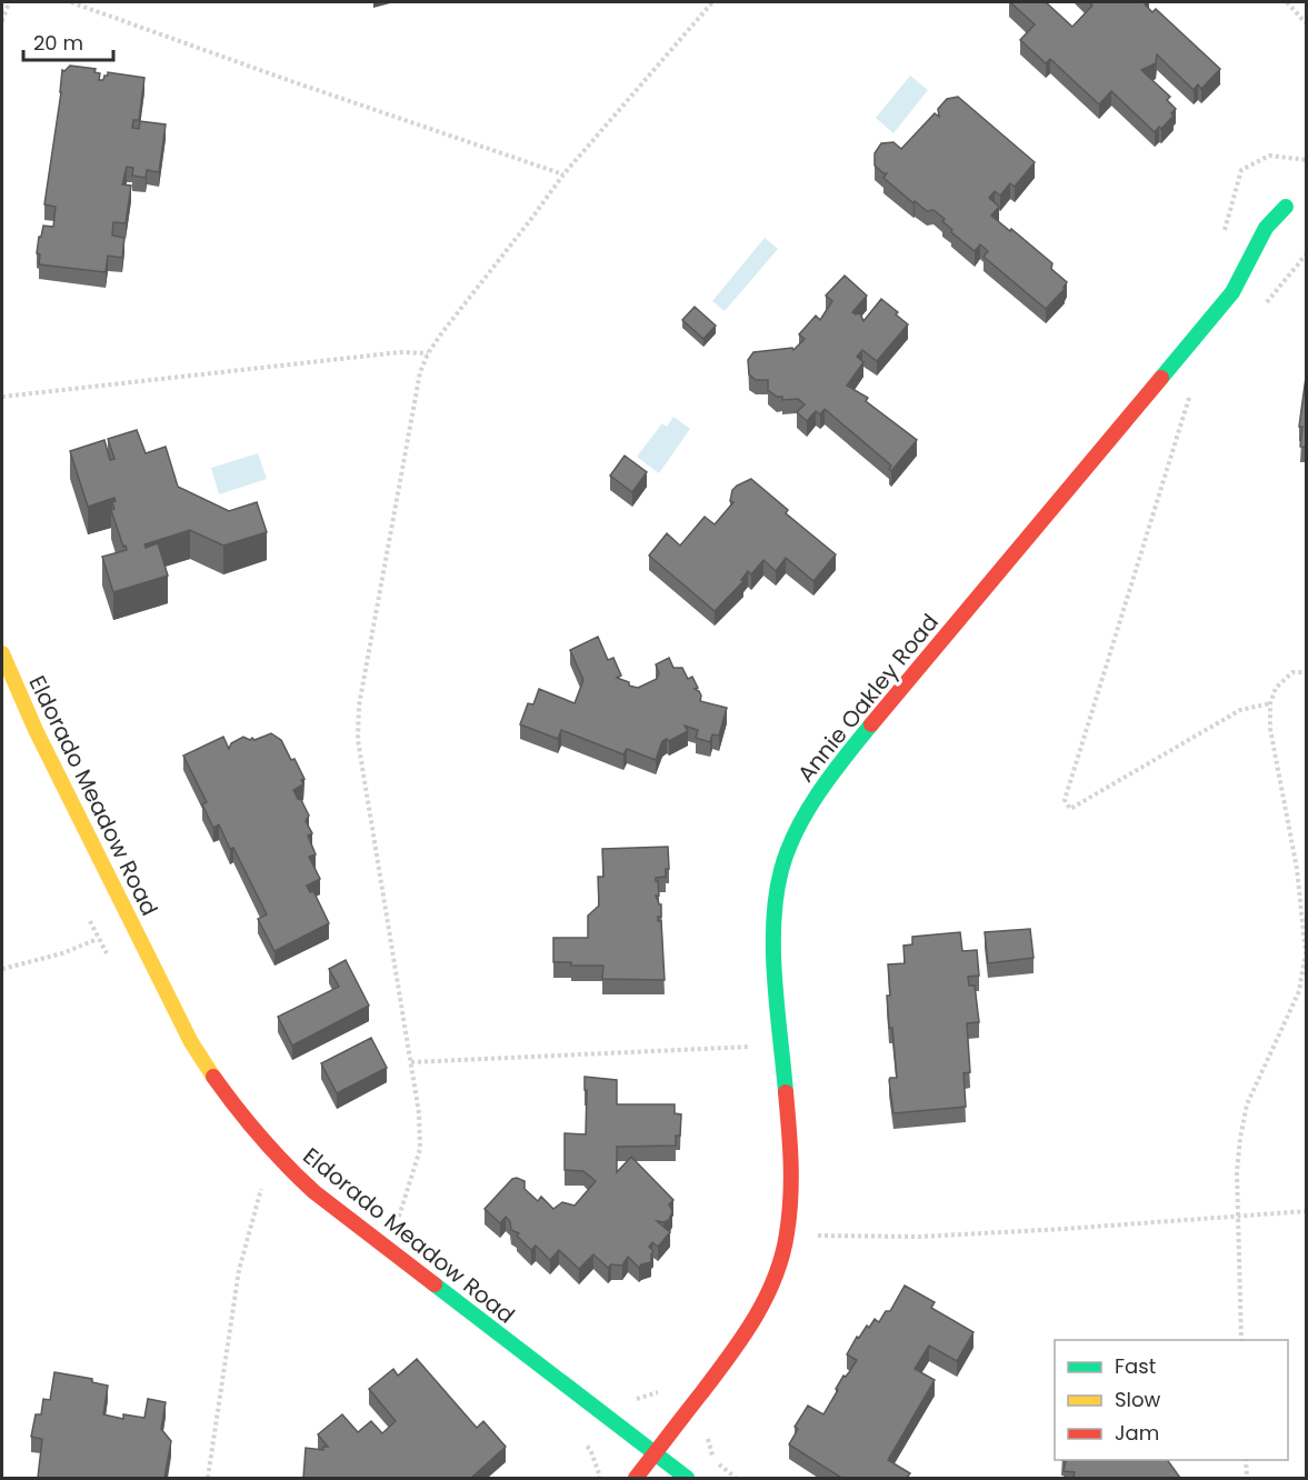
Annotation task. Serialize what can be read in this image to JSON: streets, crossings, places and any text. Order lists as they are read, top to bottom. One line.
{"streets":{"street":["Annie Oakley Road","Eldorado Meadow Road"]},"crossings":[["Annie Oakley Road","Eldorado Meadow Road"]],"legend":["Fast","Slow","Jam"],"scale_bar":"20 m"}
